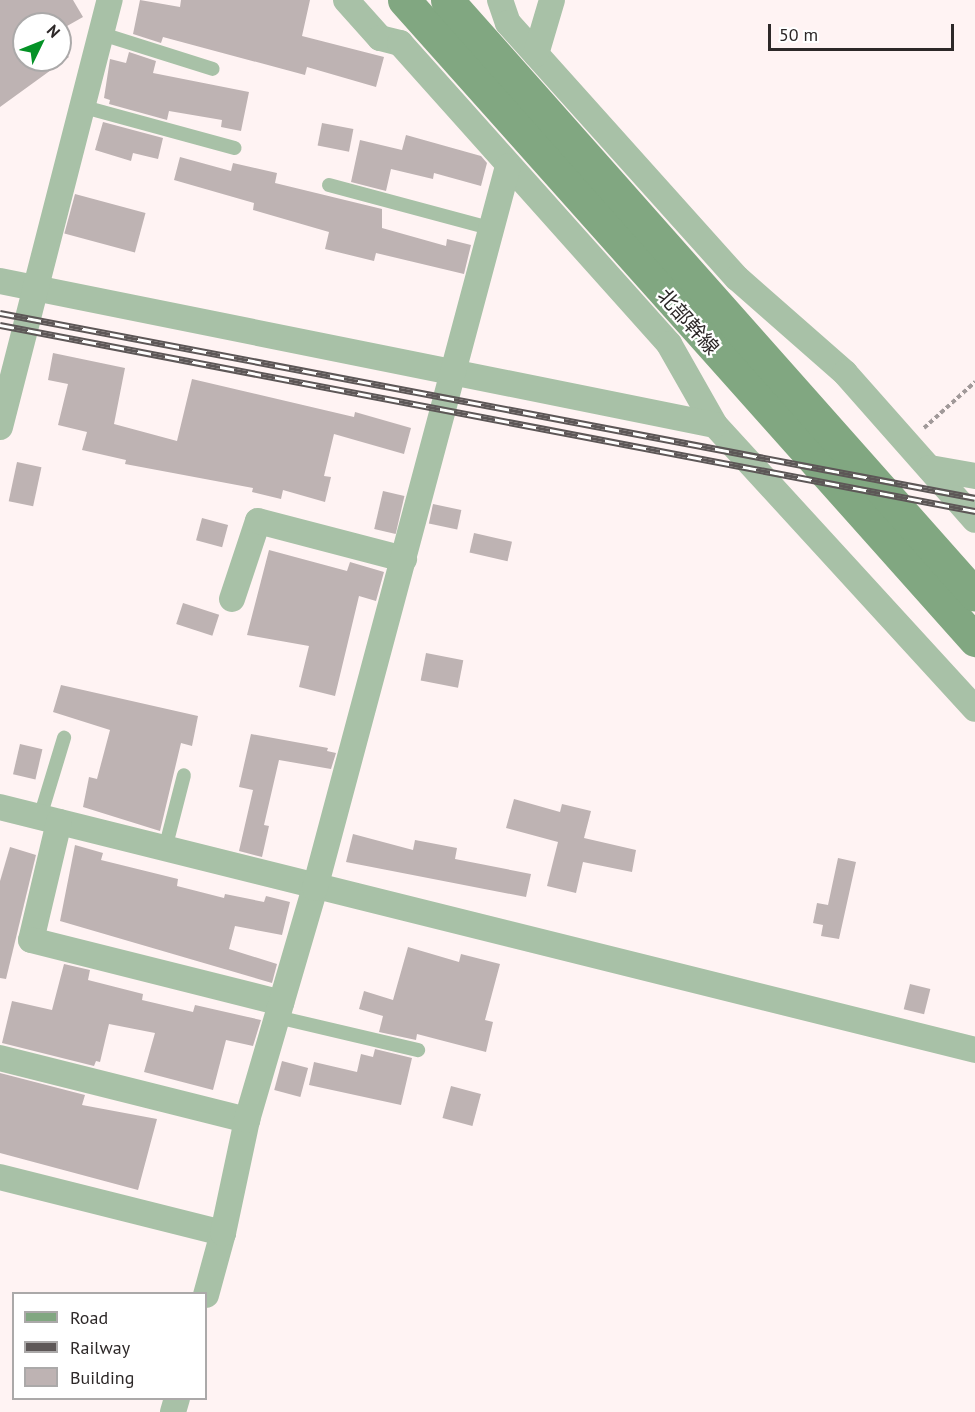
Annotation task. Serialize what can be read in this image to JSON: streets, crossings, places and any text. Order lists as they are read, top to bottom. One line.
{"streets":{"street":["北部幹線"]},"legend":["Road","Railway","Building"],"scale_bar":"50 m","north":"top right"}
